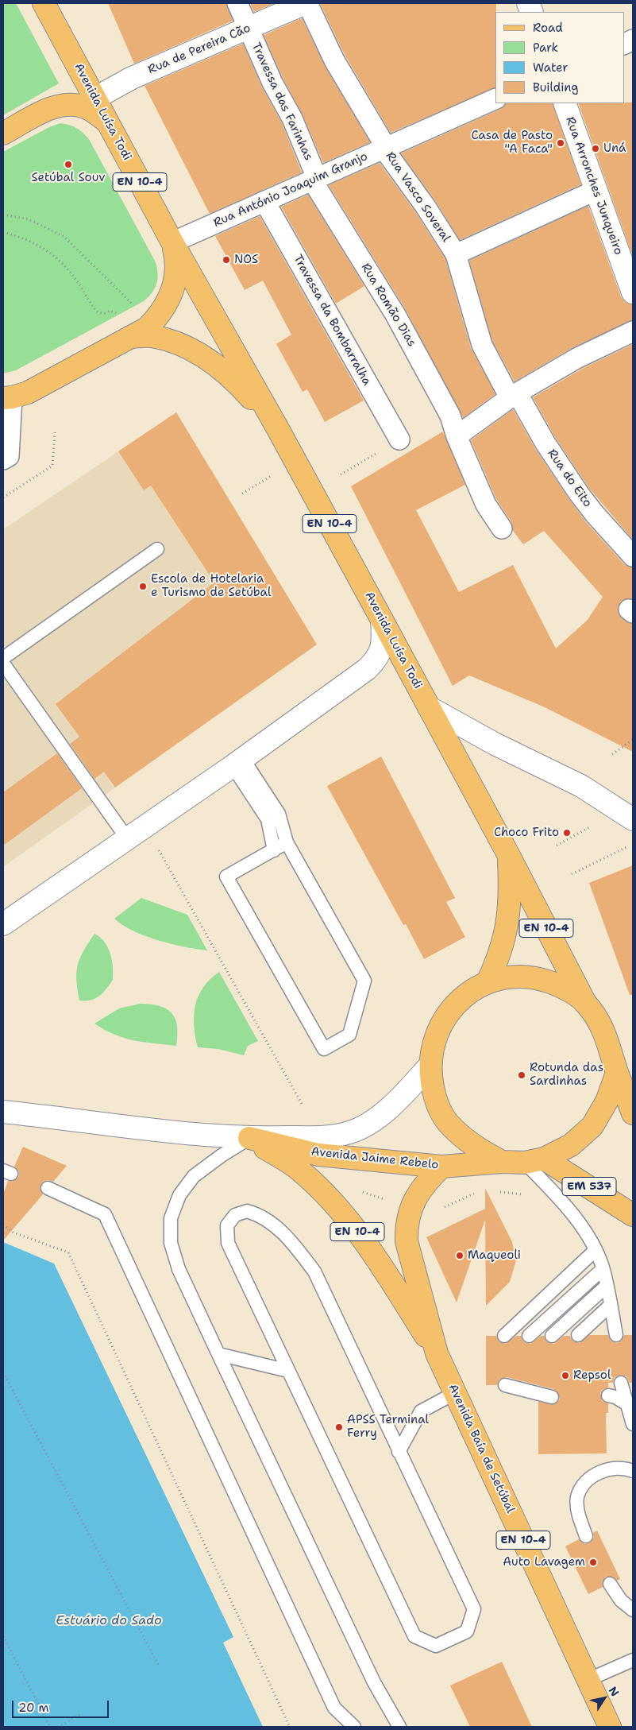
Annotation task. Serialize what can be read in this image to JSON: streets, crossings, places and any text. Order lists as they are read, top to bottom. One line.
{"streets":{"main road":["Avenida Luísa Todi","EN 10-4","Avenida Jaime Rebelo","EM 537","Avenida Baía de Setúbal"],"street":["Rua de Pereira Cão","Travessa das Farinhas","Rua Arronches Junqueiro","Rua António Joaquim Granjo","Rua Vasco Soveral","Rua Romão Dias","Travessa da Bombarralha","Rua do Eito"]},"crossings":[["Rua de Pereira Cão","Travessa das Farinhas"],["Rua de Pereira Cão","Avenida Luísa Todi"],["Rua de Pereira Cão","Rua Vasco Soveral"],["Travessa das Farinhas","Rua António Joaquim Granjo"],["Travessa das Farinhas","Rua Romão Dias"],["Avenida Luísa Todi","Rua António Joaquim Granjo"],["EN 10-4","Avenida Jaime Rebelo"],["EN 10-4","Avenida Baía de Setúbal"],["Rua António Joaquim Granjo","Rua Vasco Soveral"],["Rua António Joaquim Granjo","Rua Romão Dias"],["Rua António Joaquim Granjo","Travessa da Bombarralha"],["Rua Vasco Soveral","Rua do Eito"],["Avenida Jaime Rebelo","EM 537"],["Avenida Jaime Rebelo","Avenida Baía de Setúbal"]],"water":["Estuário do Sado"],"places":["Casa de Pasto \"A Faca\"","Uná","Setúbal Souv","NOS","Escola de Hotelaria e Turismo de Setúbal","Choco Frito","Rotunda das Sardinhas","Maqueoli","Repsol","APSS Terminal Ferry","Auto Lavagem"],"legend":["Road","Park","Water","Building"],"scale_bar":"20 m","north":"top right"}
